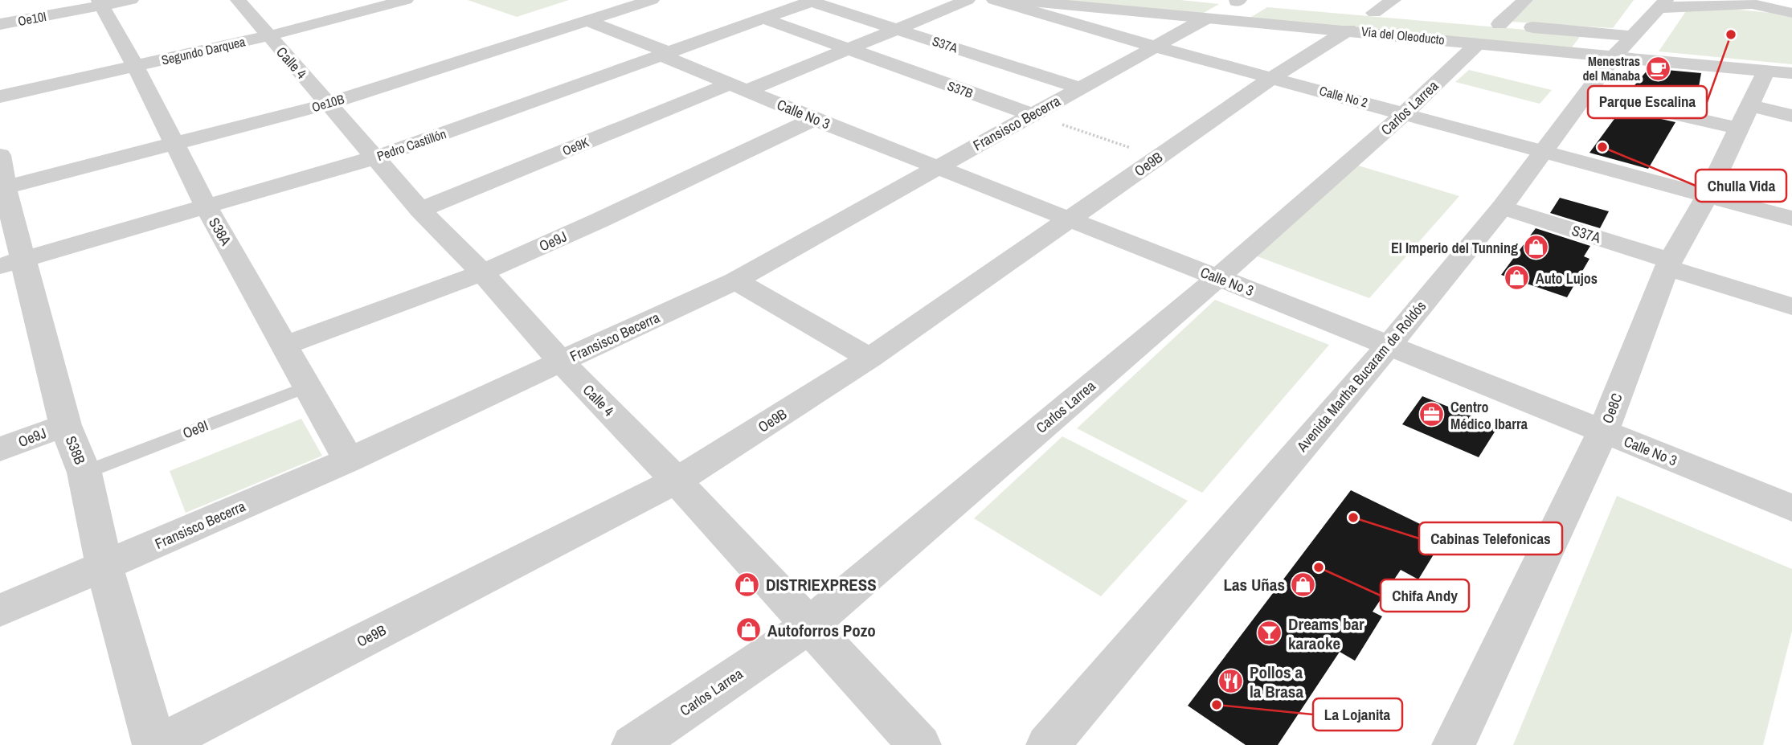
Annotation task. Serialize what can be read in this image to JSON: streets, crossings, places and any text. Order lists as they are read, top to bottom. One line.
{"streets":{"street":["Oe10I","Via del Oleoducto","S37A","Segundo Darquea","Calle 4","S37B","Calle No 2","Oe10B","Carlos Larrea","Calle No 3","Fransisco Becerra","Pedro Castillón","Oe9K","Oe9B","S38A","Oe9J","Avenida Martha Bucaram de Roldós","Oe8C","S38B"],"lane":["Oe9I"]},"crossings":[["Oe10I","S38A"],["Via del Oleoducto","Carlos Larrea"],["Via del Oleoducto","Fransisco Becerra"],["Via del Oleoducto","Oe9B"],["Via del Oleoducto","Avenida Martha Bucaram de Roldós"],["Via del Oleoducto","Oe8C"],["S37A","Fransisco Becerra"],["S37A","Pedro Castillón"],["S37A","Oe9K"],["S37A","Avenida Martha Bucaram de Roldós"],["S37A","Oe8C"],["Segundo Darquea","Calle 4"],["Segundo Darquea","S38A"],["Calle 4","Oe10B"],["Calle 4","Carlos Larrea"],["Calle 4","Fransisco Becerra"],["Calle 4","Pedro Castillón"],["Calle 4","Oe9K"],["Calle 4","Oe9B"],["Calle 4","Oe9J"],["S37B","Fransisco Becerra"],["S37B","Pedro Castillón"],["S37B","Oe9K"],["Calle No 2","Carlos Larrea"],["Calle No 2","Fransisco Becerra"],["Calle No 2","Oe9B"],["Calle No 2","Avenida Martha Bucaram de Roldós"],["Calle No 2","Oe8C"],["Oe10B","Calle No 3"],["Oe10B","S38A"],["Oe10B","S38B"],["Carlos Larrea","Calle No 3"],["Calle No 3","Fransisco Becerra"],["Calle No 3","Pedro Castillón"],["Calle No 3","Oe9K"],["Calle No 3","Oe9B"],["Calle No 3","Oe9J"],["Calle No 3","Avenida Martha Bucaram de Roldós"],["Calle No 3","Oe8C"],["Fransisco Becerra","S38A"],["Fransisco Becerra","S38B"],["Pedro Castillón","S38A"],["Pedro Castillón","S38B"],["Oe9B","S38B"],["S38A","Oe9J"],["S38A","Oe9I"],["Oe9J","S38B"],["Oe9I","S38B"]],"places":{"other":["Parque Escalina","Chulla Vida","Cabinas Telefonicas","Chifa Andy","La Lojanita"],"cafe":["Menestras del Manaba"],"shop":["El Imperio del Tunning","Auto Lujos","DISTRIEXPRESS","Las Uñas","Autoforros Pozo"],"office":["Centro Médico Ibarra"],"bar":["Dreams bar karaoke"],"restaurant":["Pollos a la Brasa"]}}
